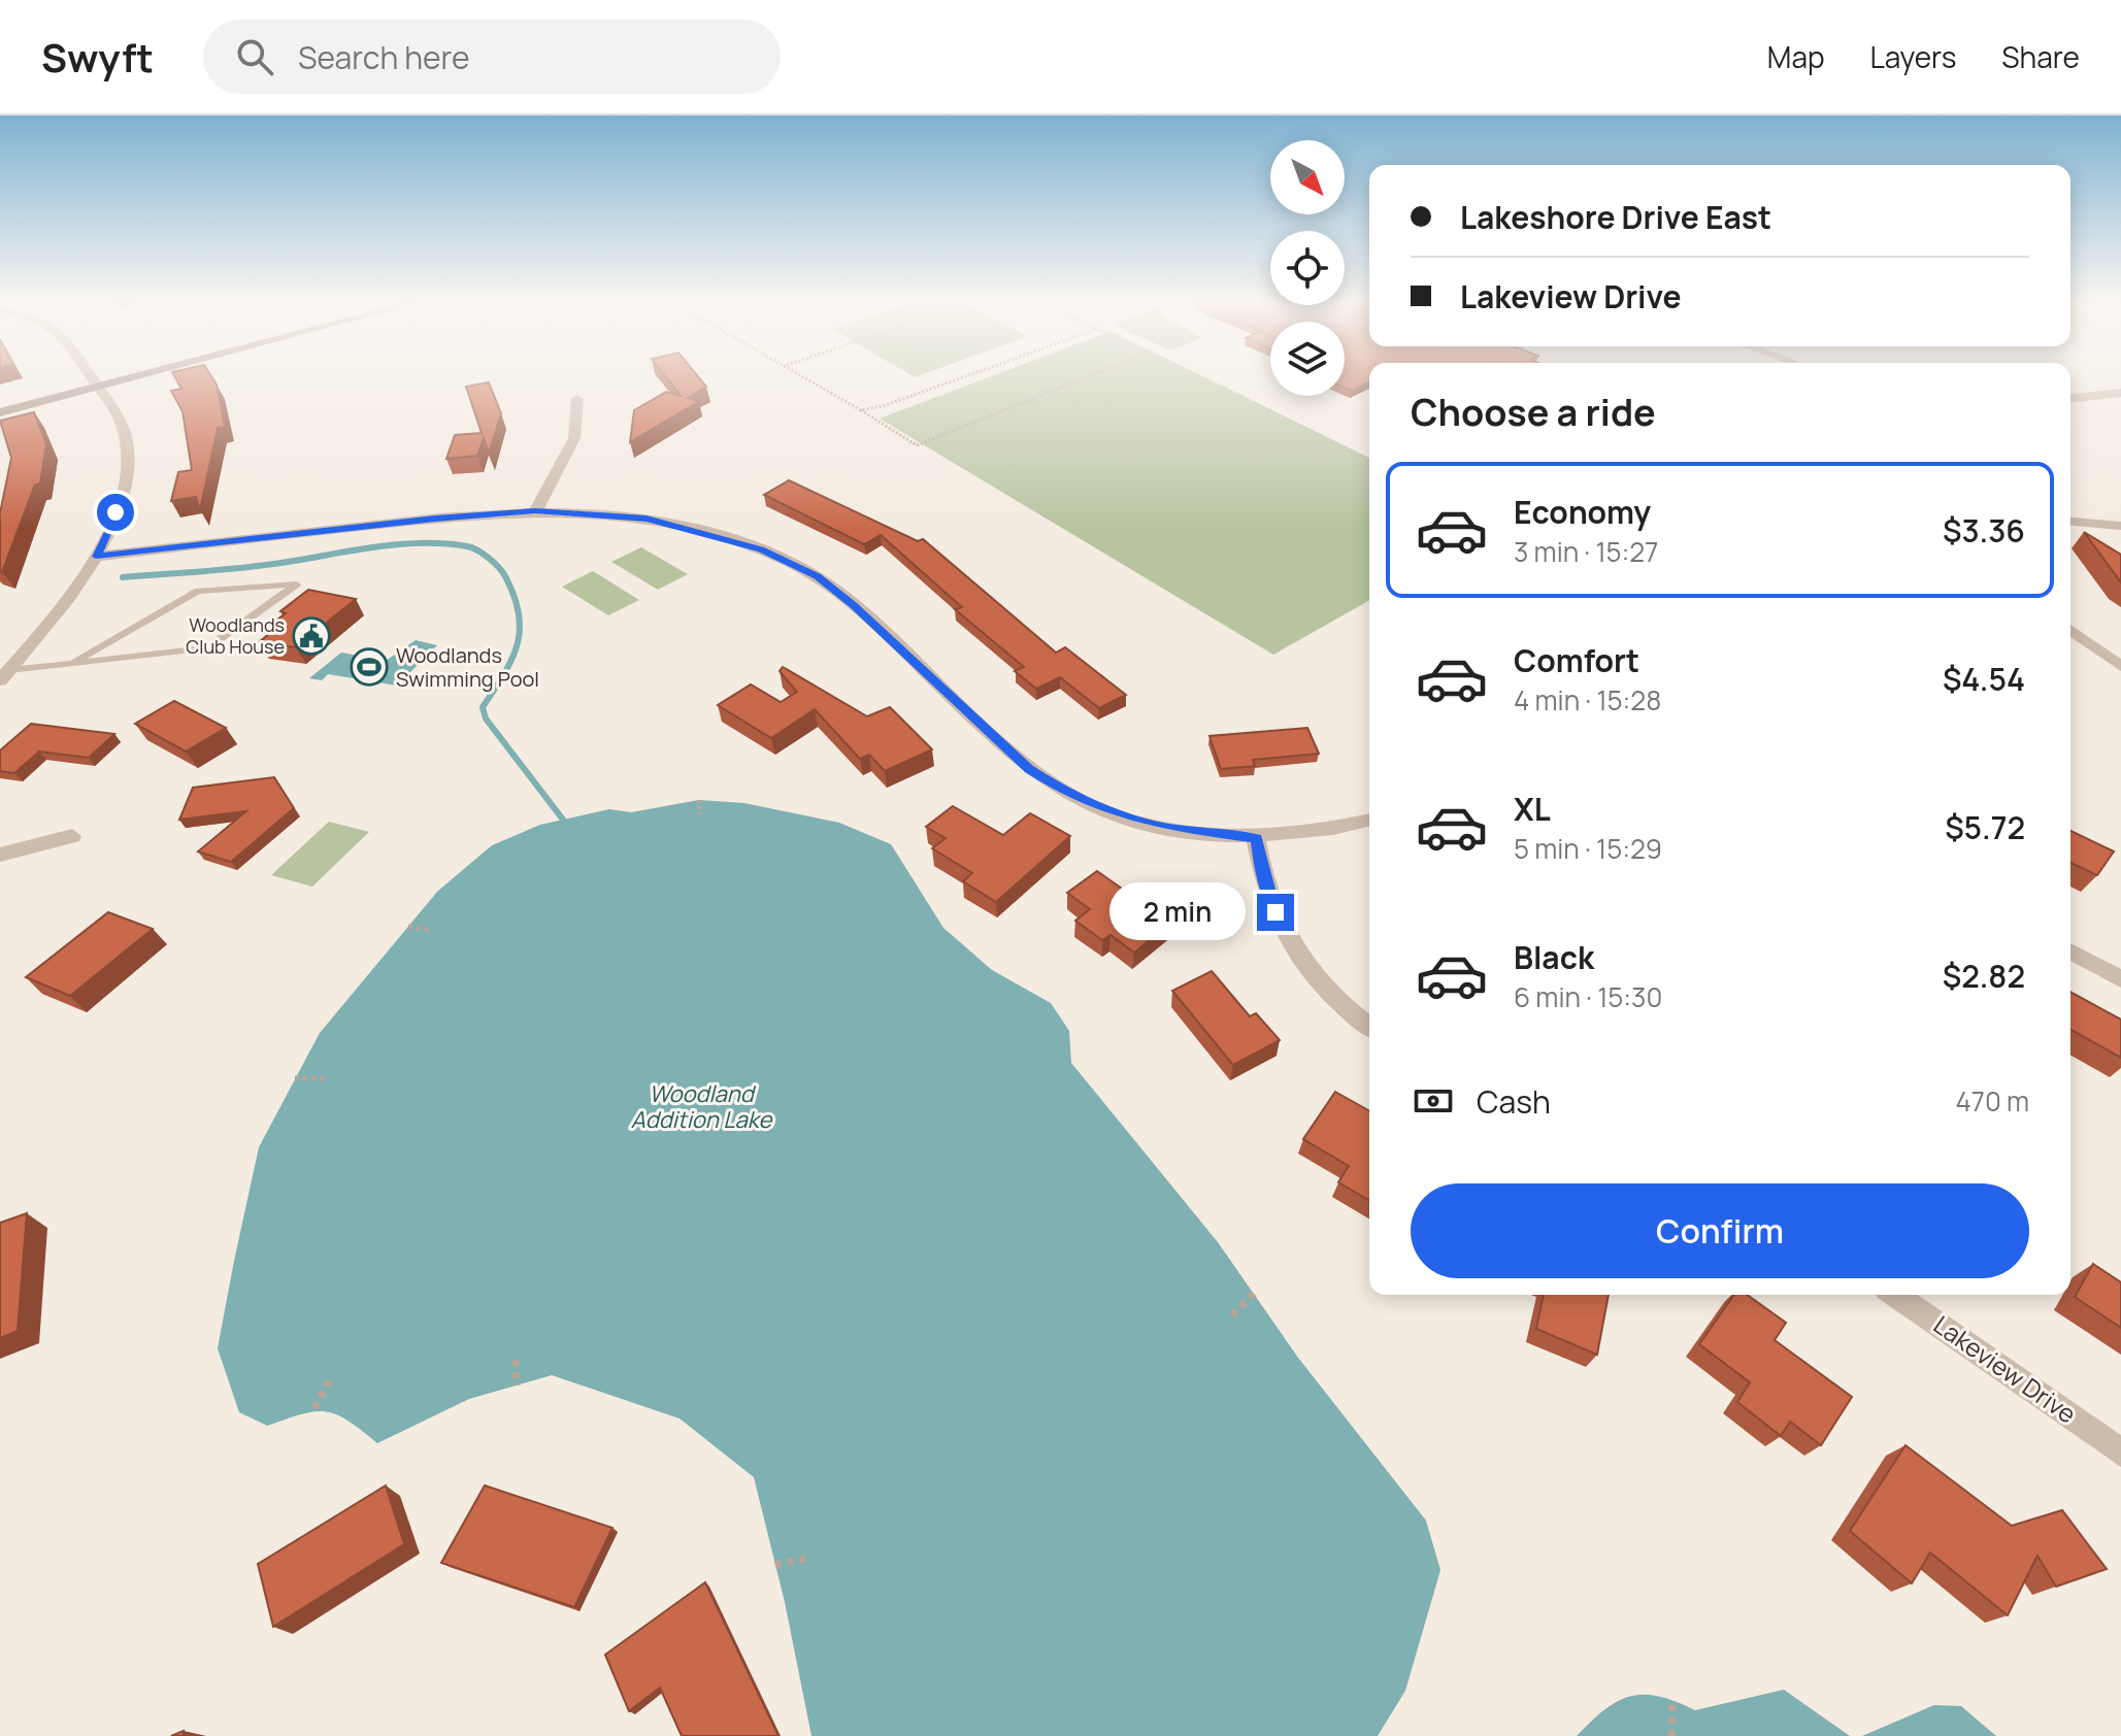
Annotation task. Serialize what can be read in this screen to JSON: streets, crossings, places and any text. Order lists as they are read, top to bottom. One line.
{"streets":{"street":["Lakeview Drive"]},"water":["Woodland Addition Lake"],"places":{"public building":["Woodlands Club House"],"sports":["Woodlands Swimming Pool"]},"north":"bottom right","page":{"header":"Swyft","search":"Search here","nav":["Map","Layers","Share"],"banner":["Lakeshore Drive East","Lakeview Drive"],"heading":"Choose a ride","list":[{"name":"Economy","note":"3 min · 15:27","value":"$3.36"},{"name":"Comfort","note":"4 min · 15:28","value":"$4.54"},{"name":"XL","note":"5 min · 15:29","value":"$5.72"},{"name":"Black","note":"6 min · 15:30","value":"$2.82"}],"bubble":"2 min","pay":["Cash","470 m"],"buttons":"Confirm"}}
